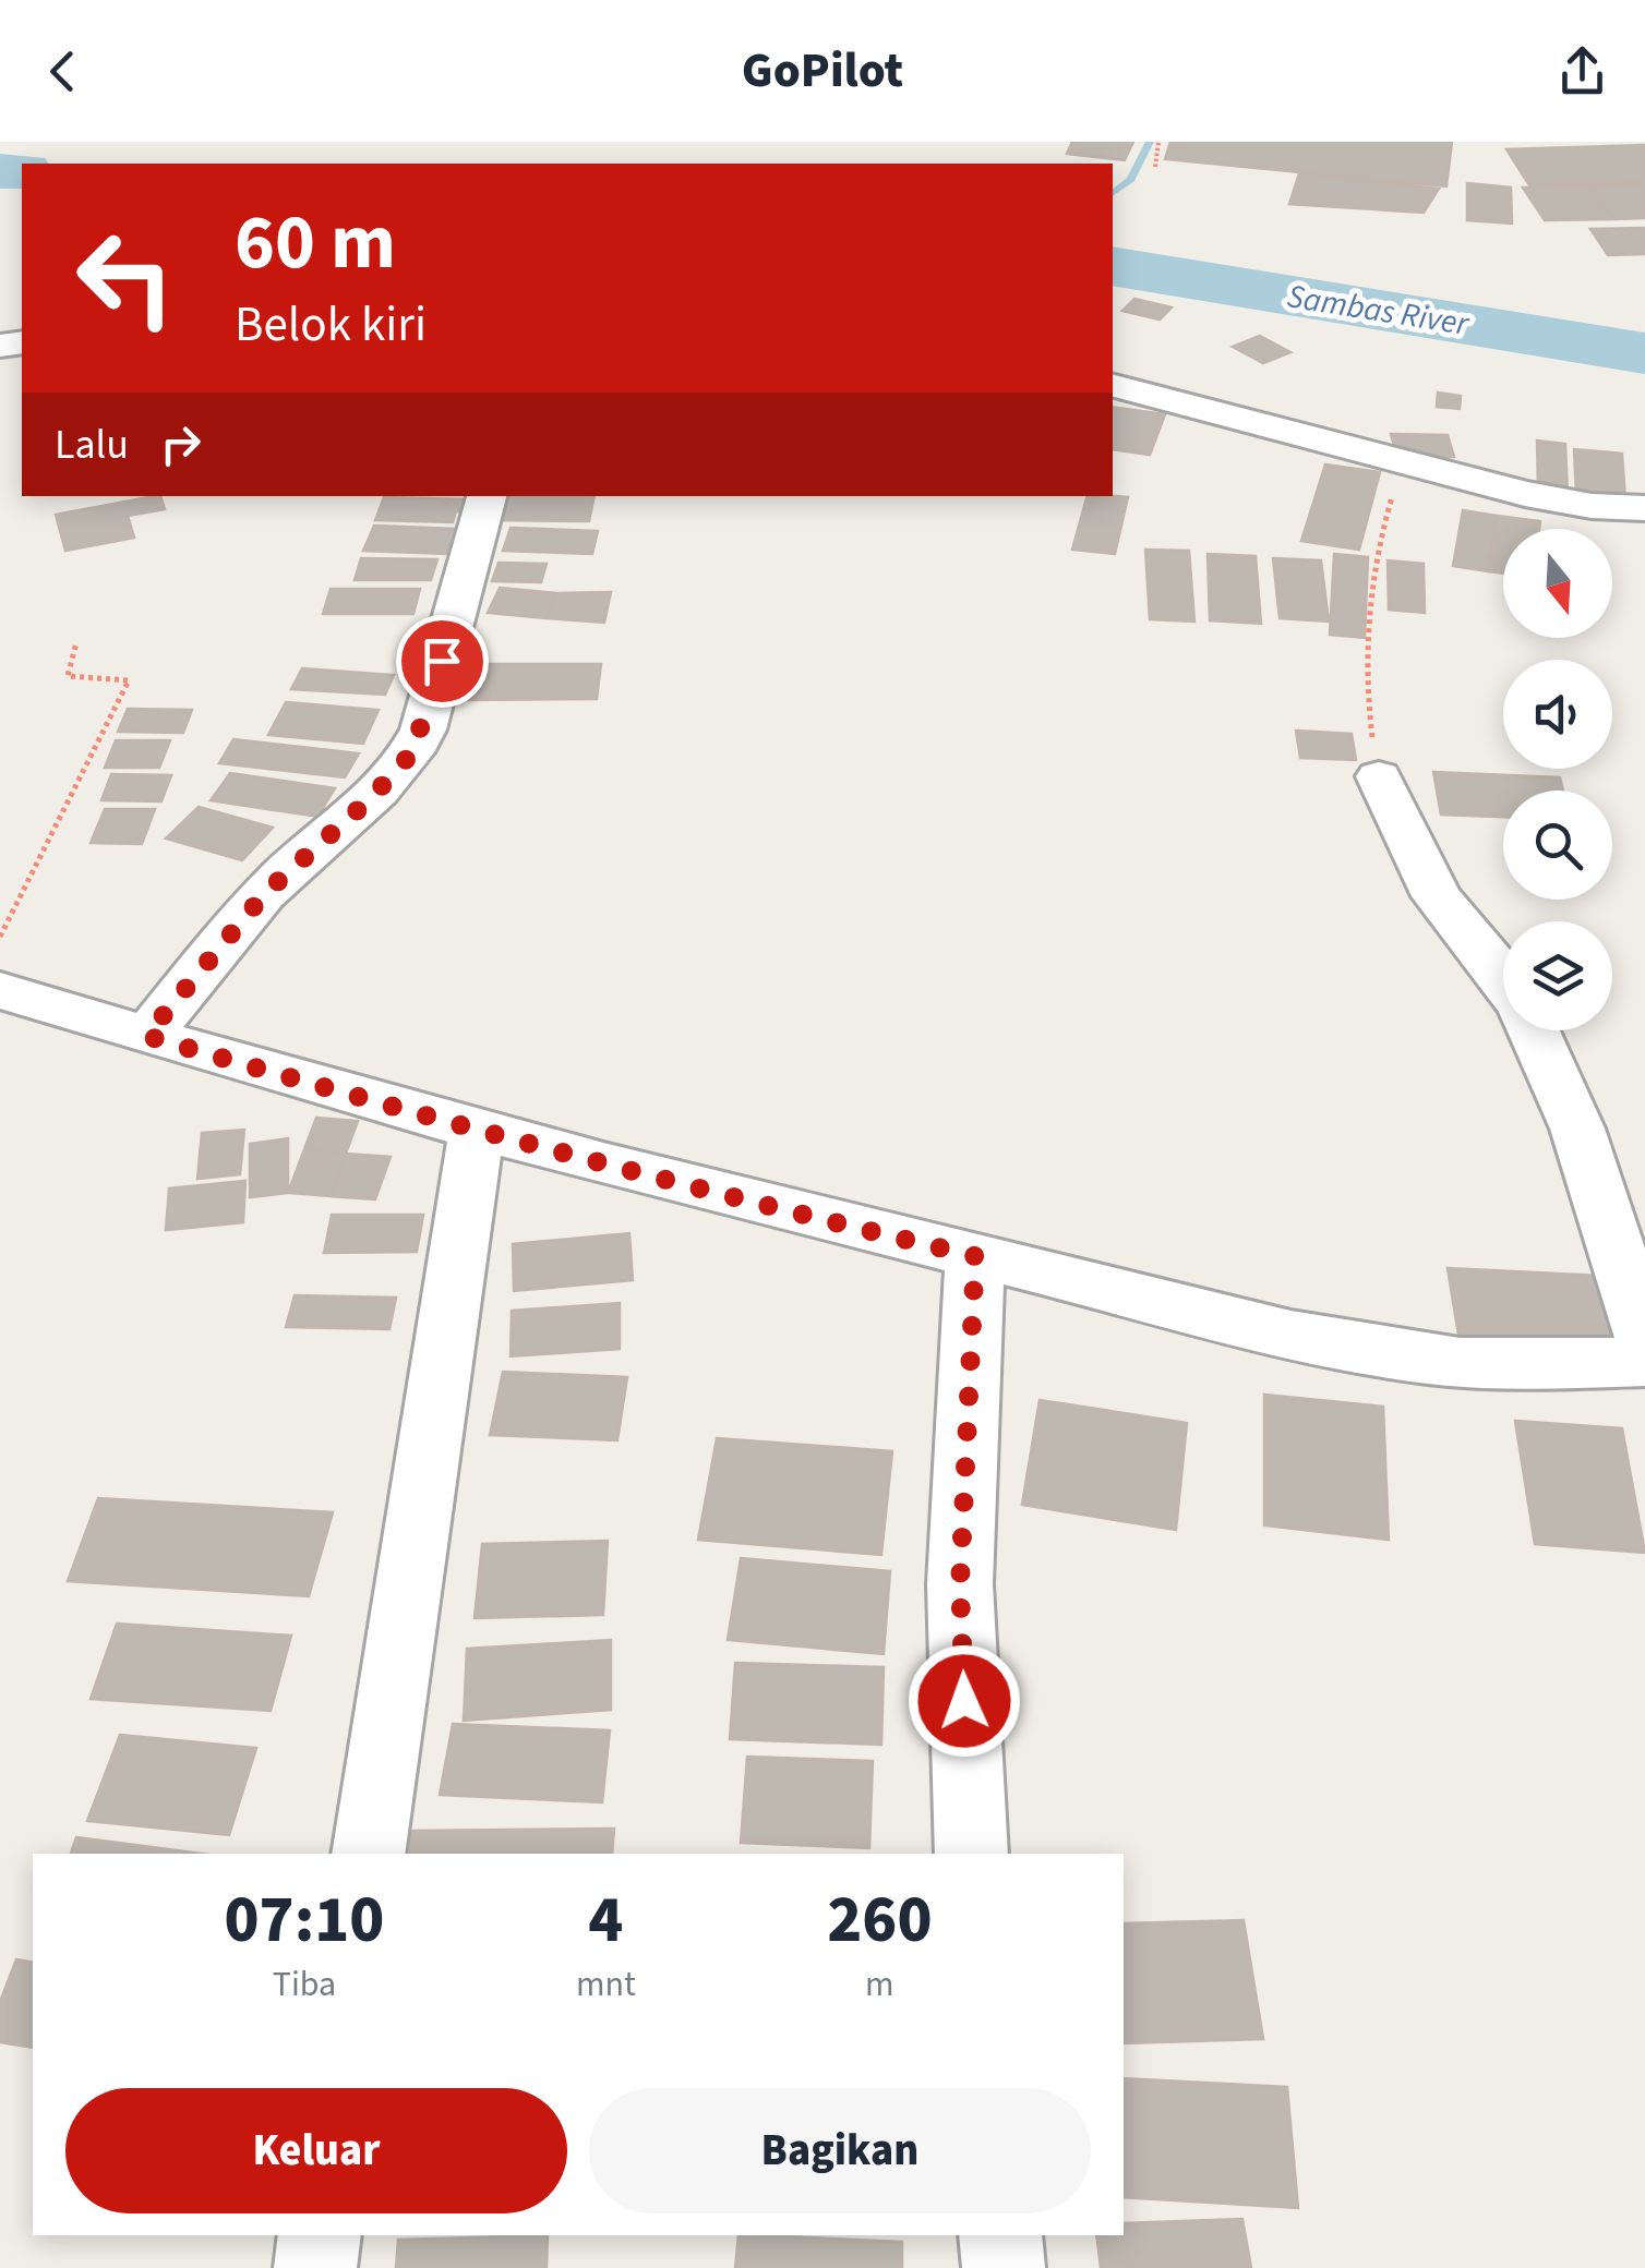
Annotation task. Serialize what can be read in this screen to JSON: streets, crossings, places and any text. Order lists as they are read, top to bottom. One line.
{"water":["Sambas River"],"north":"bottom","page":{"header":"GoPilot","turn":["60 m","Belok kiri"],"then":"Lalu","eta":["07:10","Tiba","4","mnt","260","m"],"buttons":["Keluar","Bagikan"]}}
